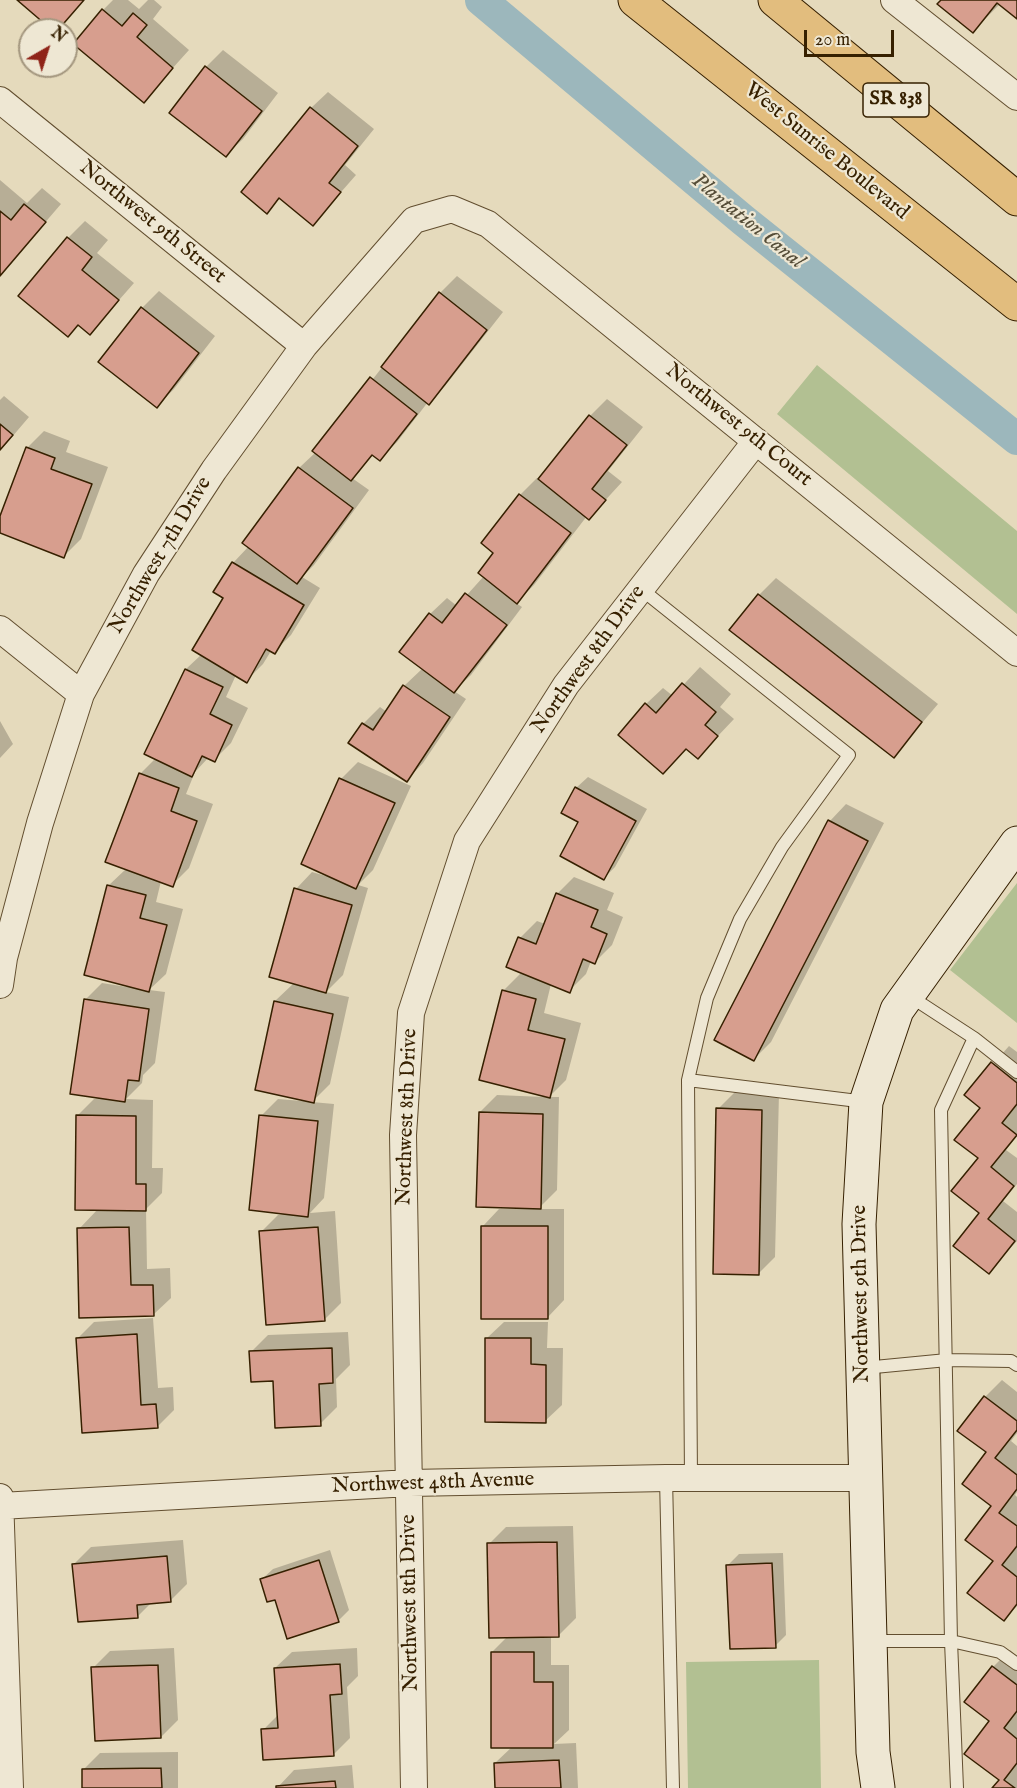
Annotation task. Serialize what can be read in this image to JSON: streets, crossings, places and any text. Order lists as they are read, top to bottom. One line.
{"streets":{"main road":["SR 838","West Sunrise Boulevard"],"street":["Northwest 9th Street","Northwest 9th Court","Northwest 7th Drive","Northwest 8th Drive","Northwest 9th Drive","Northwest 48th Avenue"]},"crossings":[["Northwest 9th Street","Northwest 7th Drive"],["Northwest 9th Court","Northwest 7th Drive"],["Northwest 9th Court","Northwest 8th Drive"],["Northwest 8th Drive","Northwest 48th Avenue"],["Northwest 9th Drive","Northwest 48th Avenue"]],"water":["Plantation Canal"],"scale_bar":"20 m","north":"top right"}
